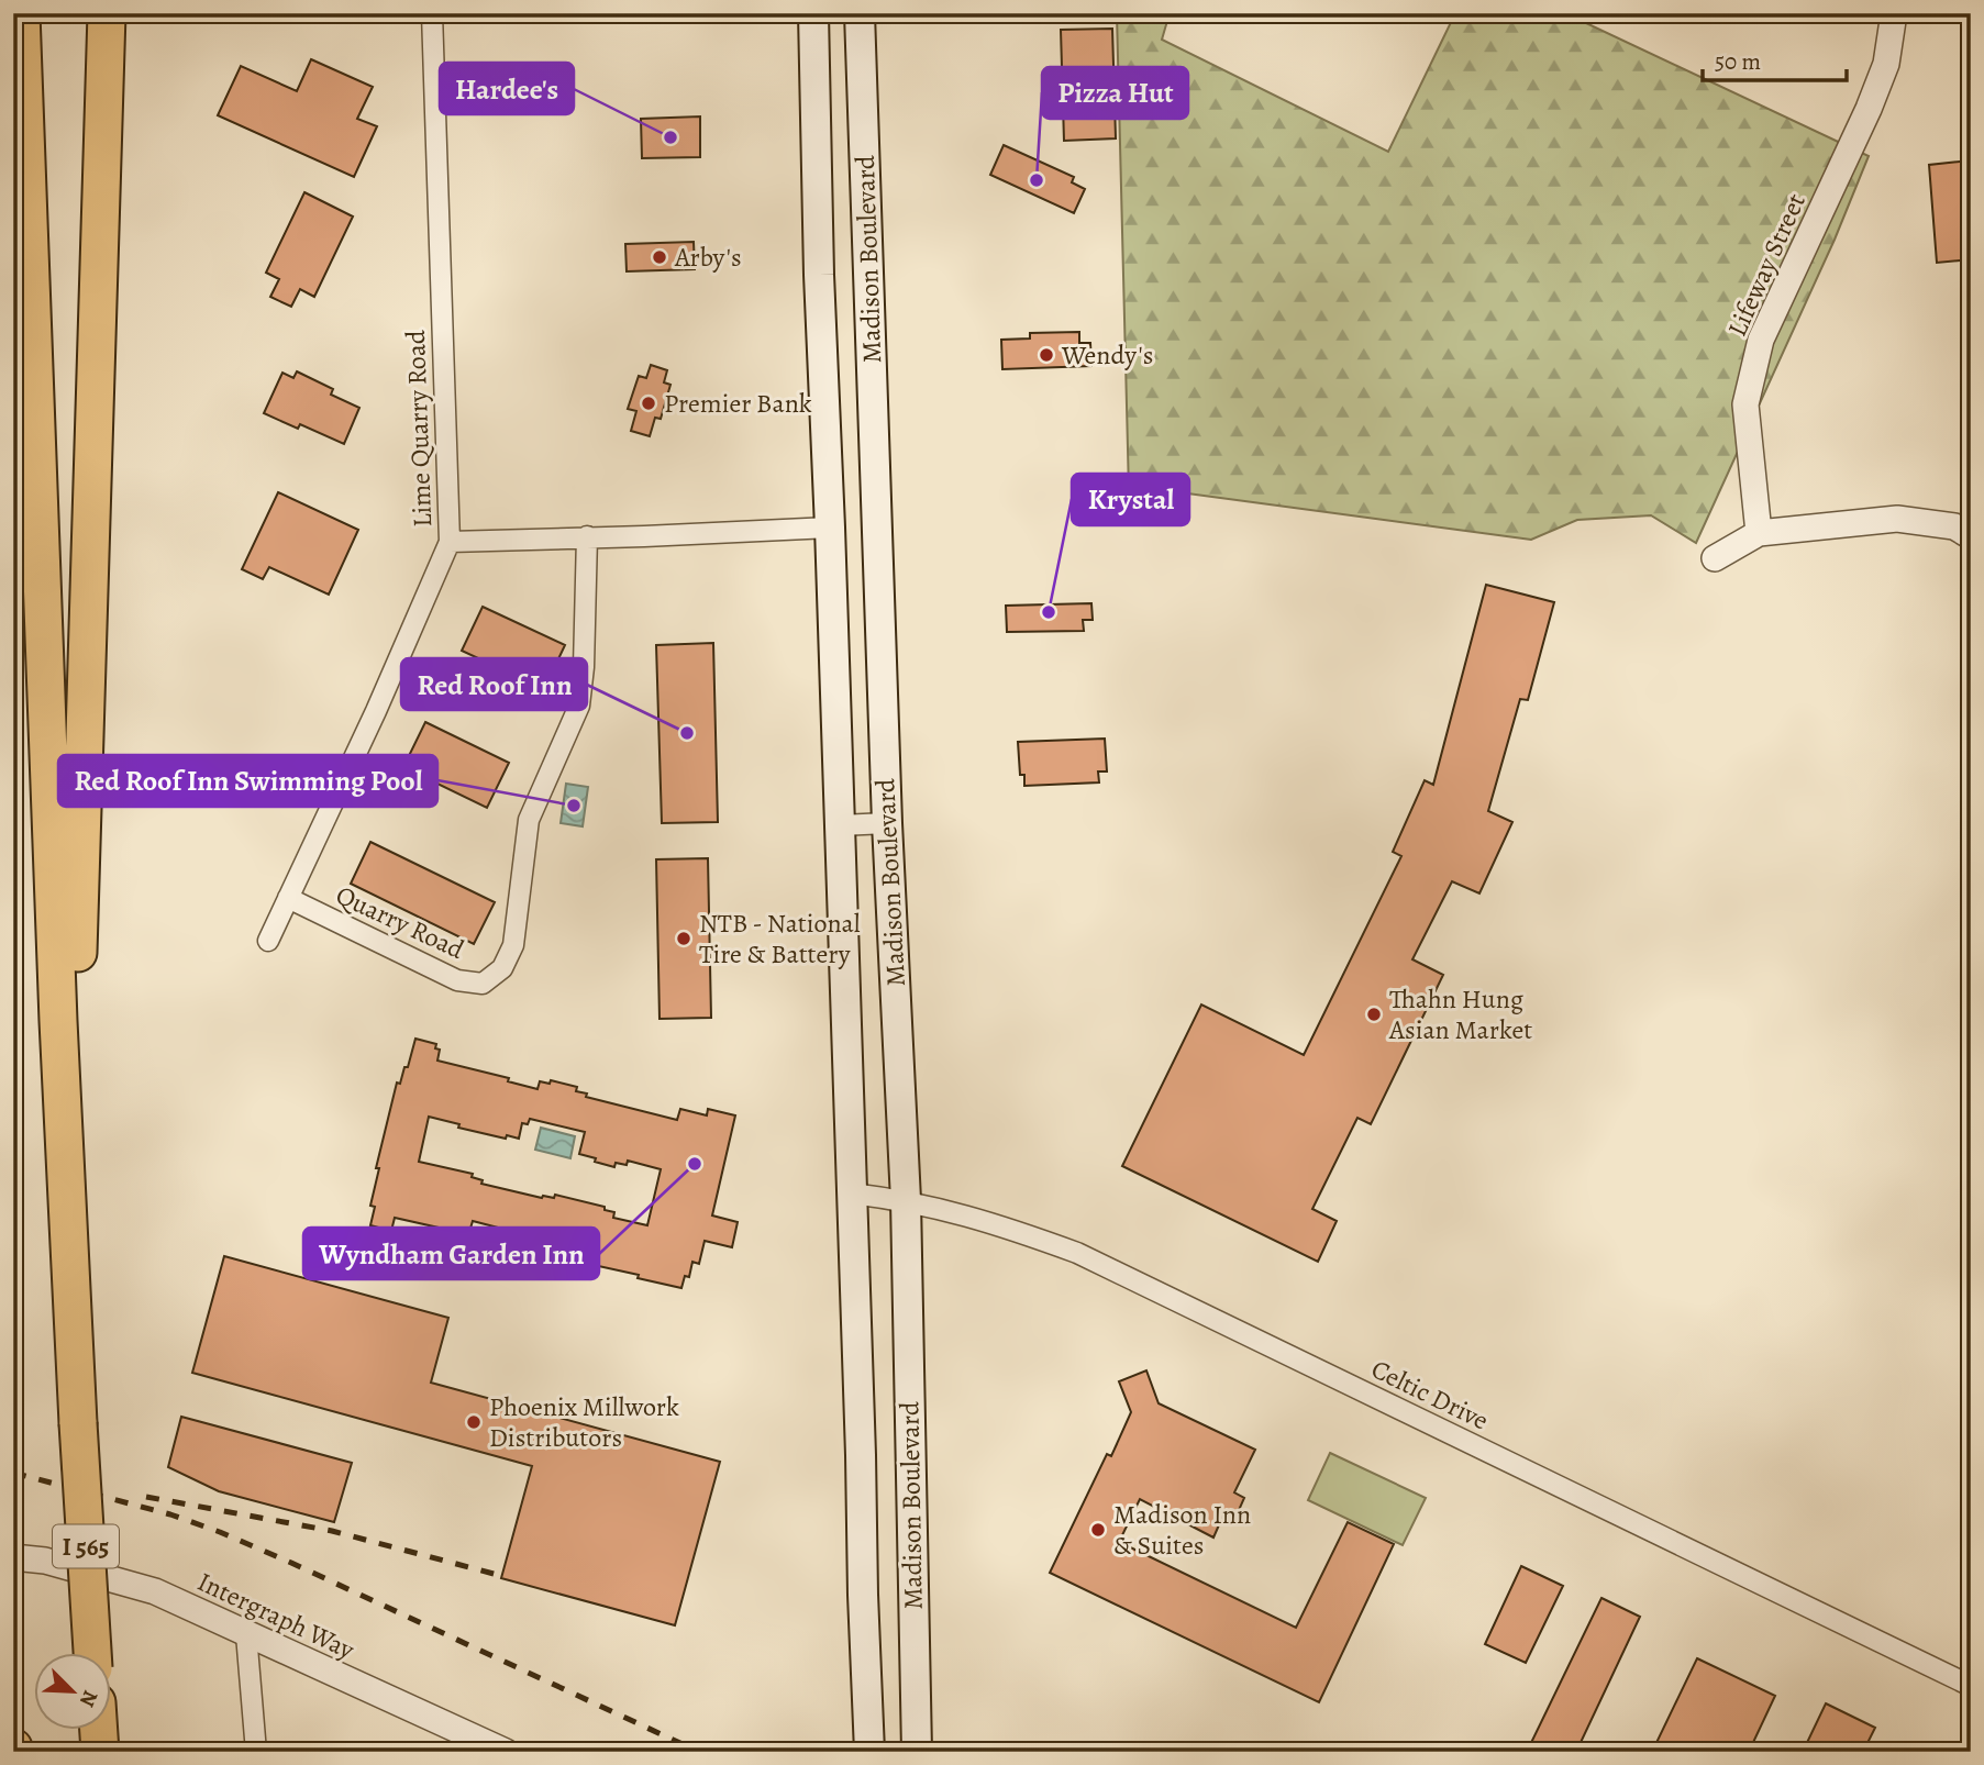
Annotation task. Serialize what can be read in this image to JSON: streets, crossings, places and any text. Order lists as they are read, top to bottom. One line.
{"streets":{"highway":["I 565"],"main road":["Madison Boulevard"],"street":["Lifeway Street","Lime Quarry Road","Quarry Road","Celtic Drive","Intergraph Way"]},"crossings":[["Madison Boulevard","Celtic Drive"],["Lime Quarry Road","Quarry Road"]],"places":["Hardee's","Pizza Hut","Arby's","Wendy's","Premier Bank","Krystal","Red Roof Inn","Red Roof Inn Swimming Pool","NTB - National Tire & Battery","Thahn Hung Asian Market","Wyndham Garden Inn","Phoenix Millwork Distributors","Madison Inn & Suites"],"scale_bar":"50 m","north":"bottom right"}
